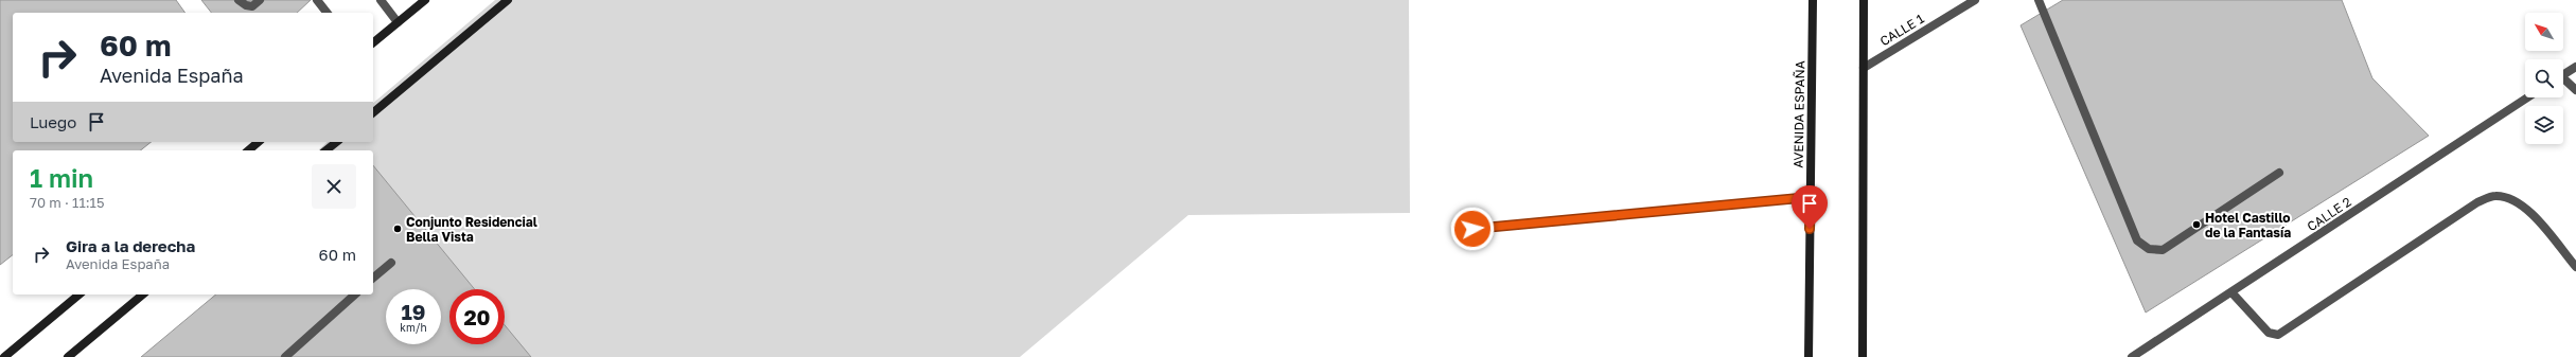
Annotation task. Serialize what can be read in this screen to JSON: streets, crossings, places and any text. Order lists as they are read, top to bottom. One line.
{"streets":{"main road":["AVENIDA ESPAÑA"],"street":["CALLE 1","CALLE 2"]},"places":["Hotel Castillo de la Fantasía","Conjunto Residencial Bella Vista"],"north":"top left","page":{"turn":["60 m","Avenida España"],"then":"Luego","heading":["1 min","70 m · 11:15"],"list":[{"name":"Gira a la derecha","note":"Avenida España","value":"60 m"}],"speed":"19 km/h","limit":"20"}}
